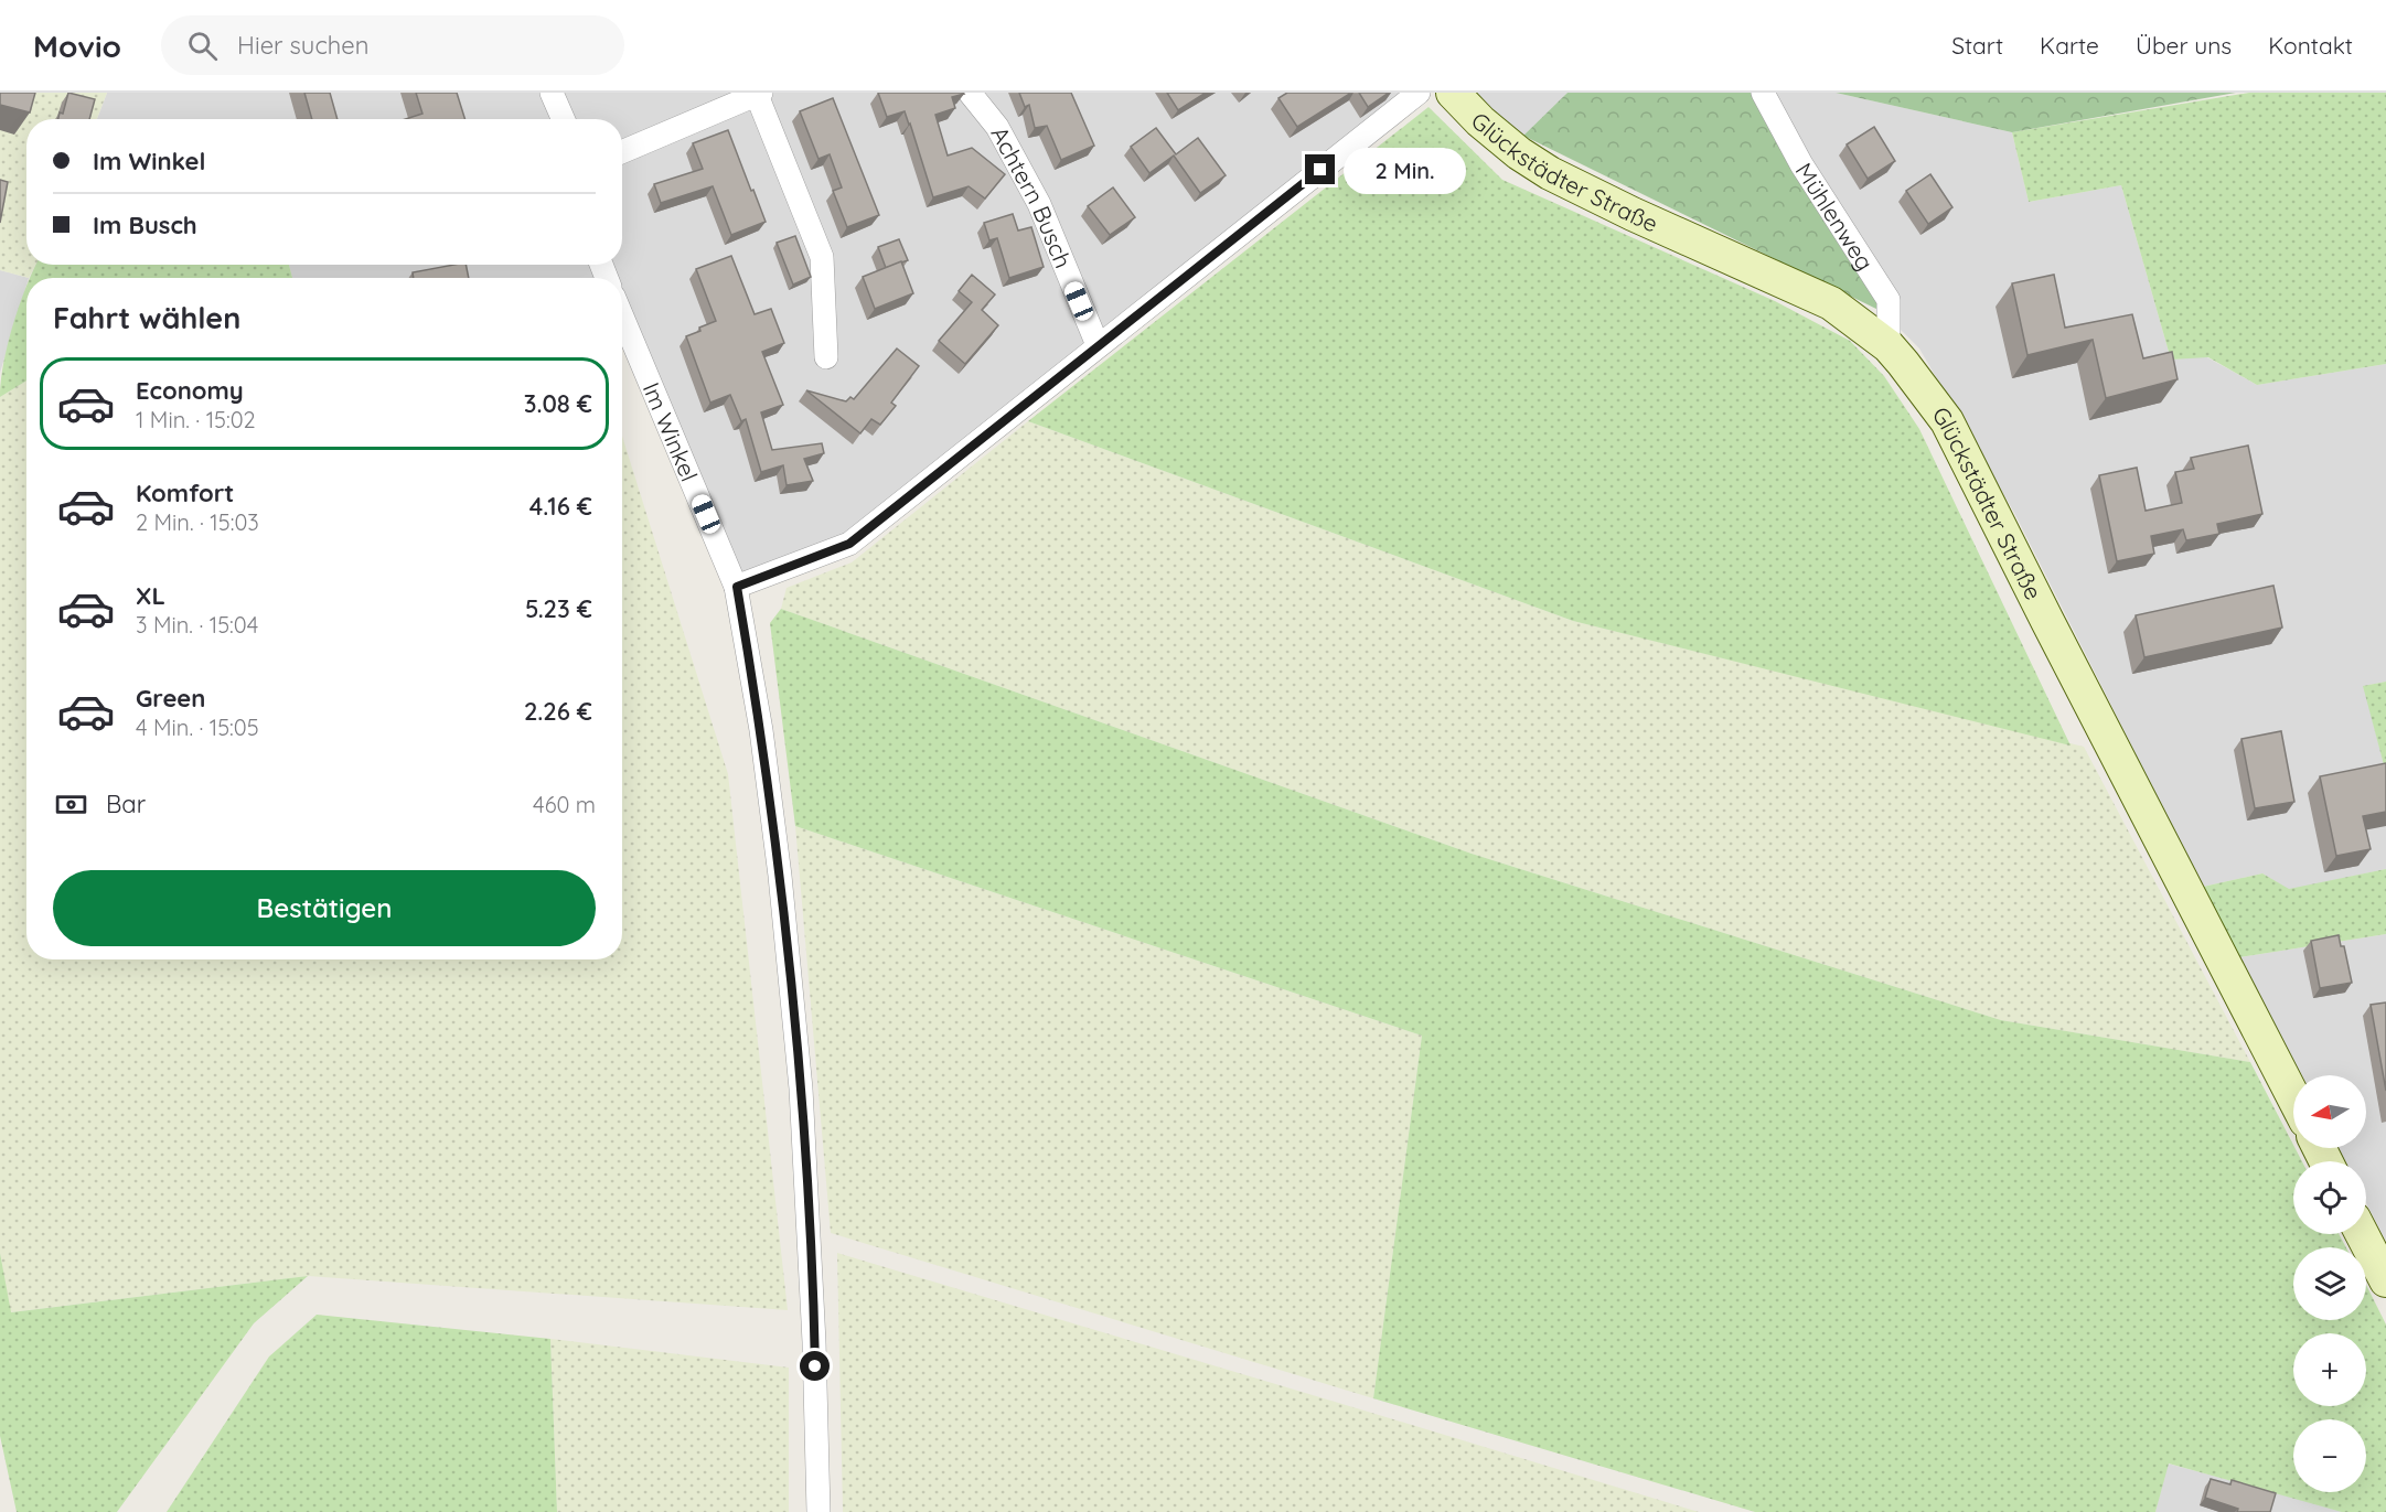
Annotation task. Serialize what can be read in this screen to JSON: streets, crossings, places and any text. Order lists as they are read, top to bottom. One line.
{"streets":{"street":["Glückstädter Straße","Achtern Busch","Mühlenweg","Im Winkel"]},"crossings":[["Glückstädter Straße","Mühlenweg"]],"north":"left","page":{"header":"Movio","search":"Hier suchen","nav":["Start","Karte","Über uns","Kontakt"],"banner":["Im Winkel","Im Busch"],"bubble":"2 Min.","heading":"Fahrt wählen","list":[{"name":"Economy","note":"1 Min. · 15:02","value":"3.08 €"},{"name":"Komfort","note":"2 Min. · 15:03","value":"4.16 €"},{"name":"XL","note":"3 Min. · 15:04","value":"5.23 €"},{"name":"Green","note":"4 Min. · 15:05","value":"2.26 €"}],"pay":["Bar","460 m"],"buttons":"Bestätigen","map_buttons":["+","−"]}}
